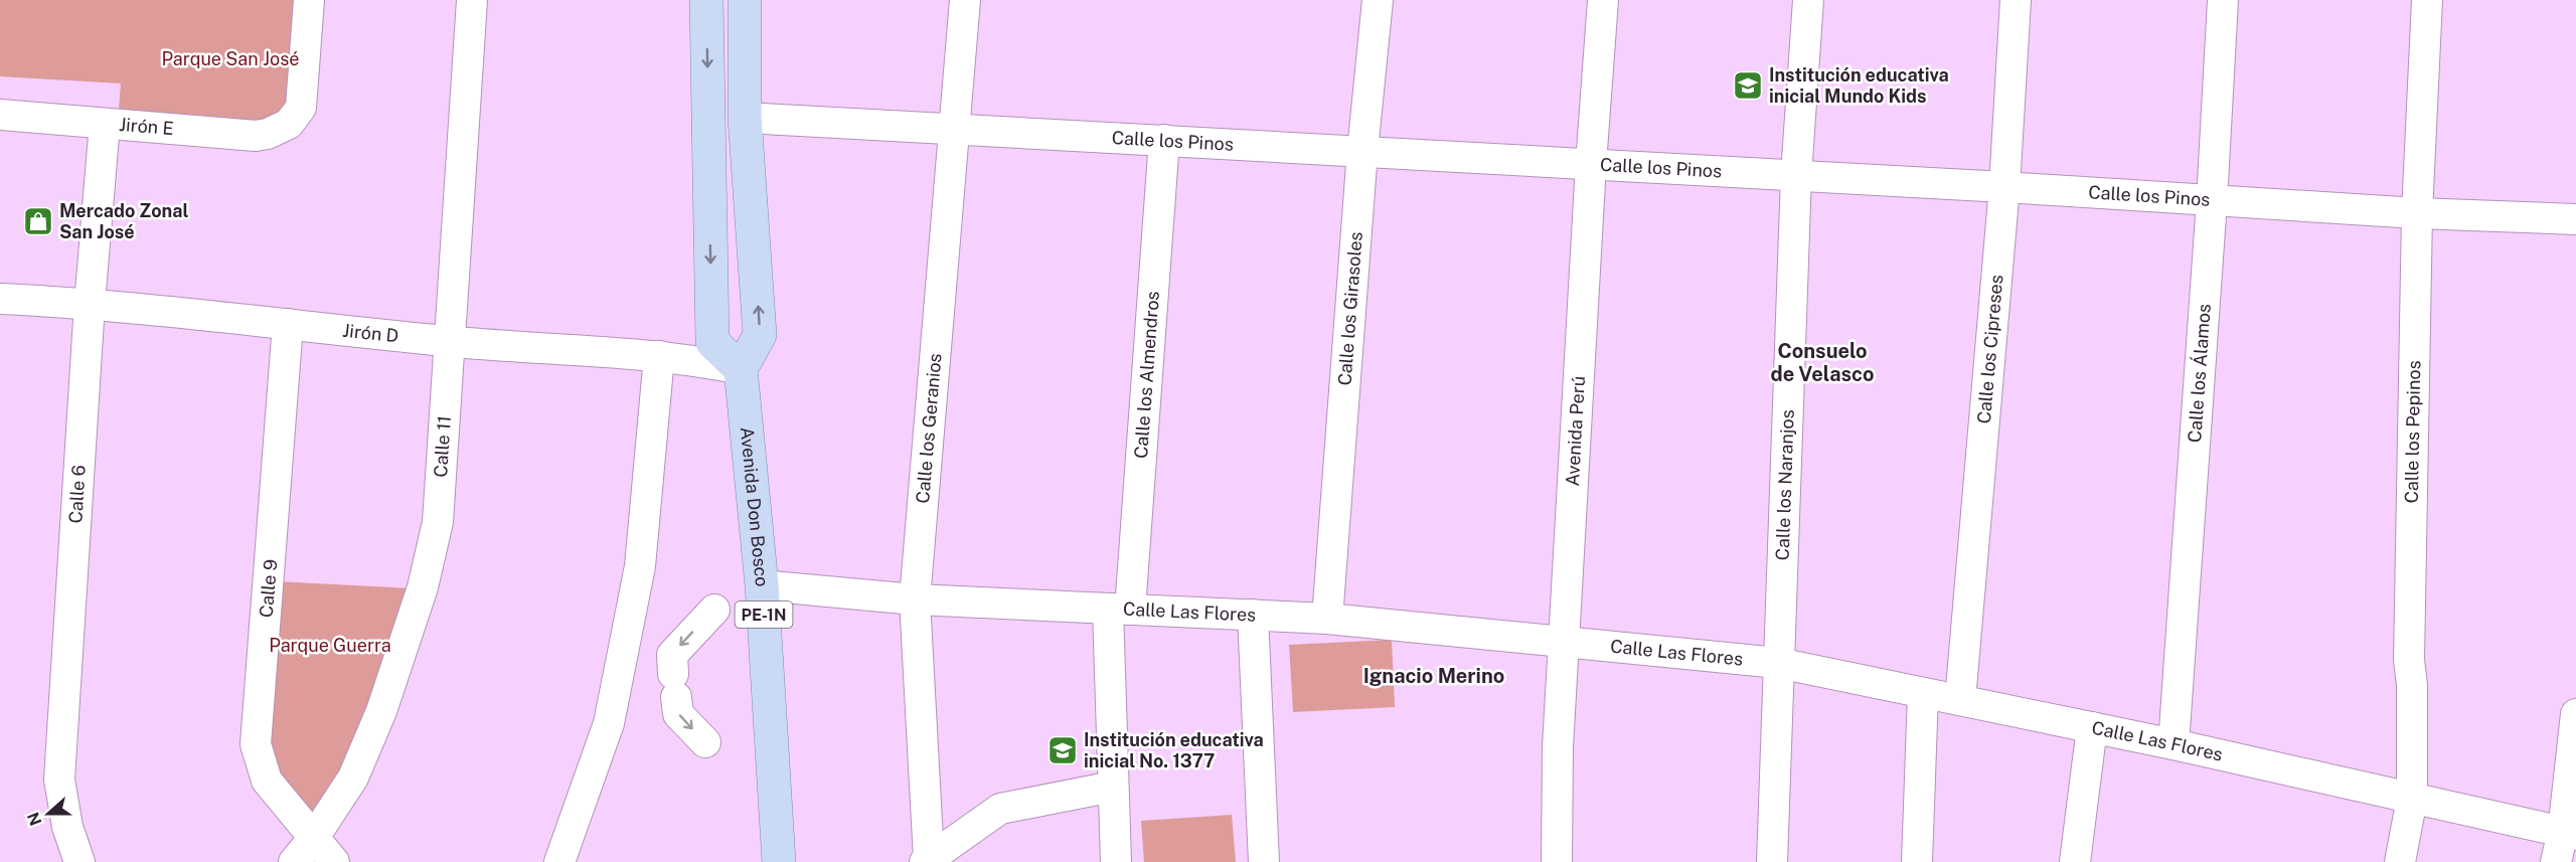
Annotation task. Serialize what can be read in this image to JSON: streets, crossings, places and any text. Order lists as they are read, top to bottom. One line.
{"streets":{"main road":["Avenida Don Bosco","PE-1N"],"street":["Jirón E","Calle los Pinos","Calle los Girasoles","Jirón D","Calle los Cipreses","Calle los Álamos","Calle los Almendros","Calle los Geranios","Avenida Perú","Calle los Pepinos","Calle 11","Calle los Naranjos","Calle 6","Calle 9","Calle Las Flores"]},"crossings":[["Jirón E","Calle 6"],["Calle los Pinos","Calle los Girasoles"],["Calle los Pinos","Calle los Cipreses"],["Calle los Pinos","Calle los Álamos"],["Calle los Pinos","Calle los Almendros"],["Calle los Pinos","Calle los Geranios"],["Calle los Pinos","Avenida Perú"],["Calle los Pinos","Calle los Pepinos"],["Calle los Pinos","Calle los Naranjos"],["Calle los Girasoles","Calle Las Flores"],["Jirón D","Calle 11"],["Jirón D","Calle 6"],["Jirón D","Avenida Don Bosco"],["Jirón D","Calle 9"],["Calle los Cipreses","Calle Las Flores"],["Calle los Álamos","Calle Las Flores"],["Calle los Almendros","Calle Las Flores"],["Calle los Geranios","Calle Las Flores"],["Avenida Perú","Calle Las Flores"],["Calle los Pepinos","Calle Las Flores"],["Calle 11","Calle 9"],["Calle los Naranjos","Calle Las Flores"],["Avenida Don Bosco","Calle Las Flores"]],"districts":["Consuelo de Velasco","Ignacio Merino"],"parks":["Parque San José","Parque Guerra"],"places":{"school or university":["Institución educativa inicial Mundo Kids","Institución educativa inicial No. 1377"],"shop":["Mercado Zonal San José"]},"north":"left"}
